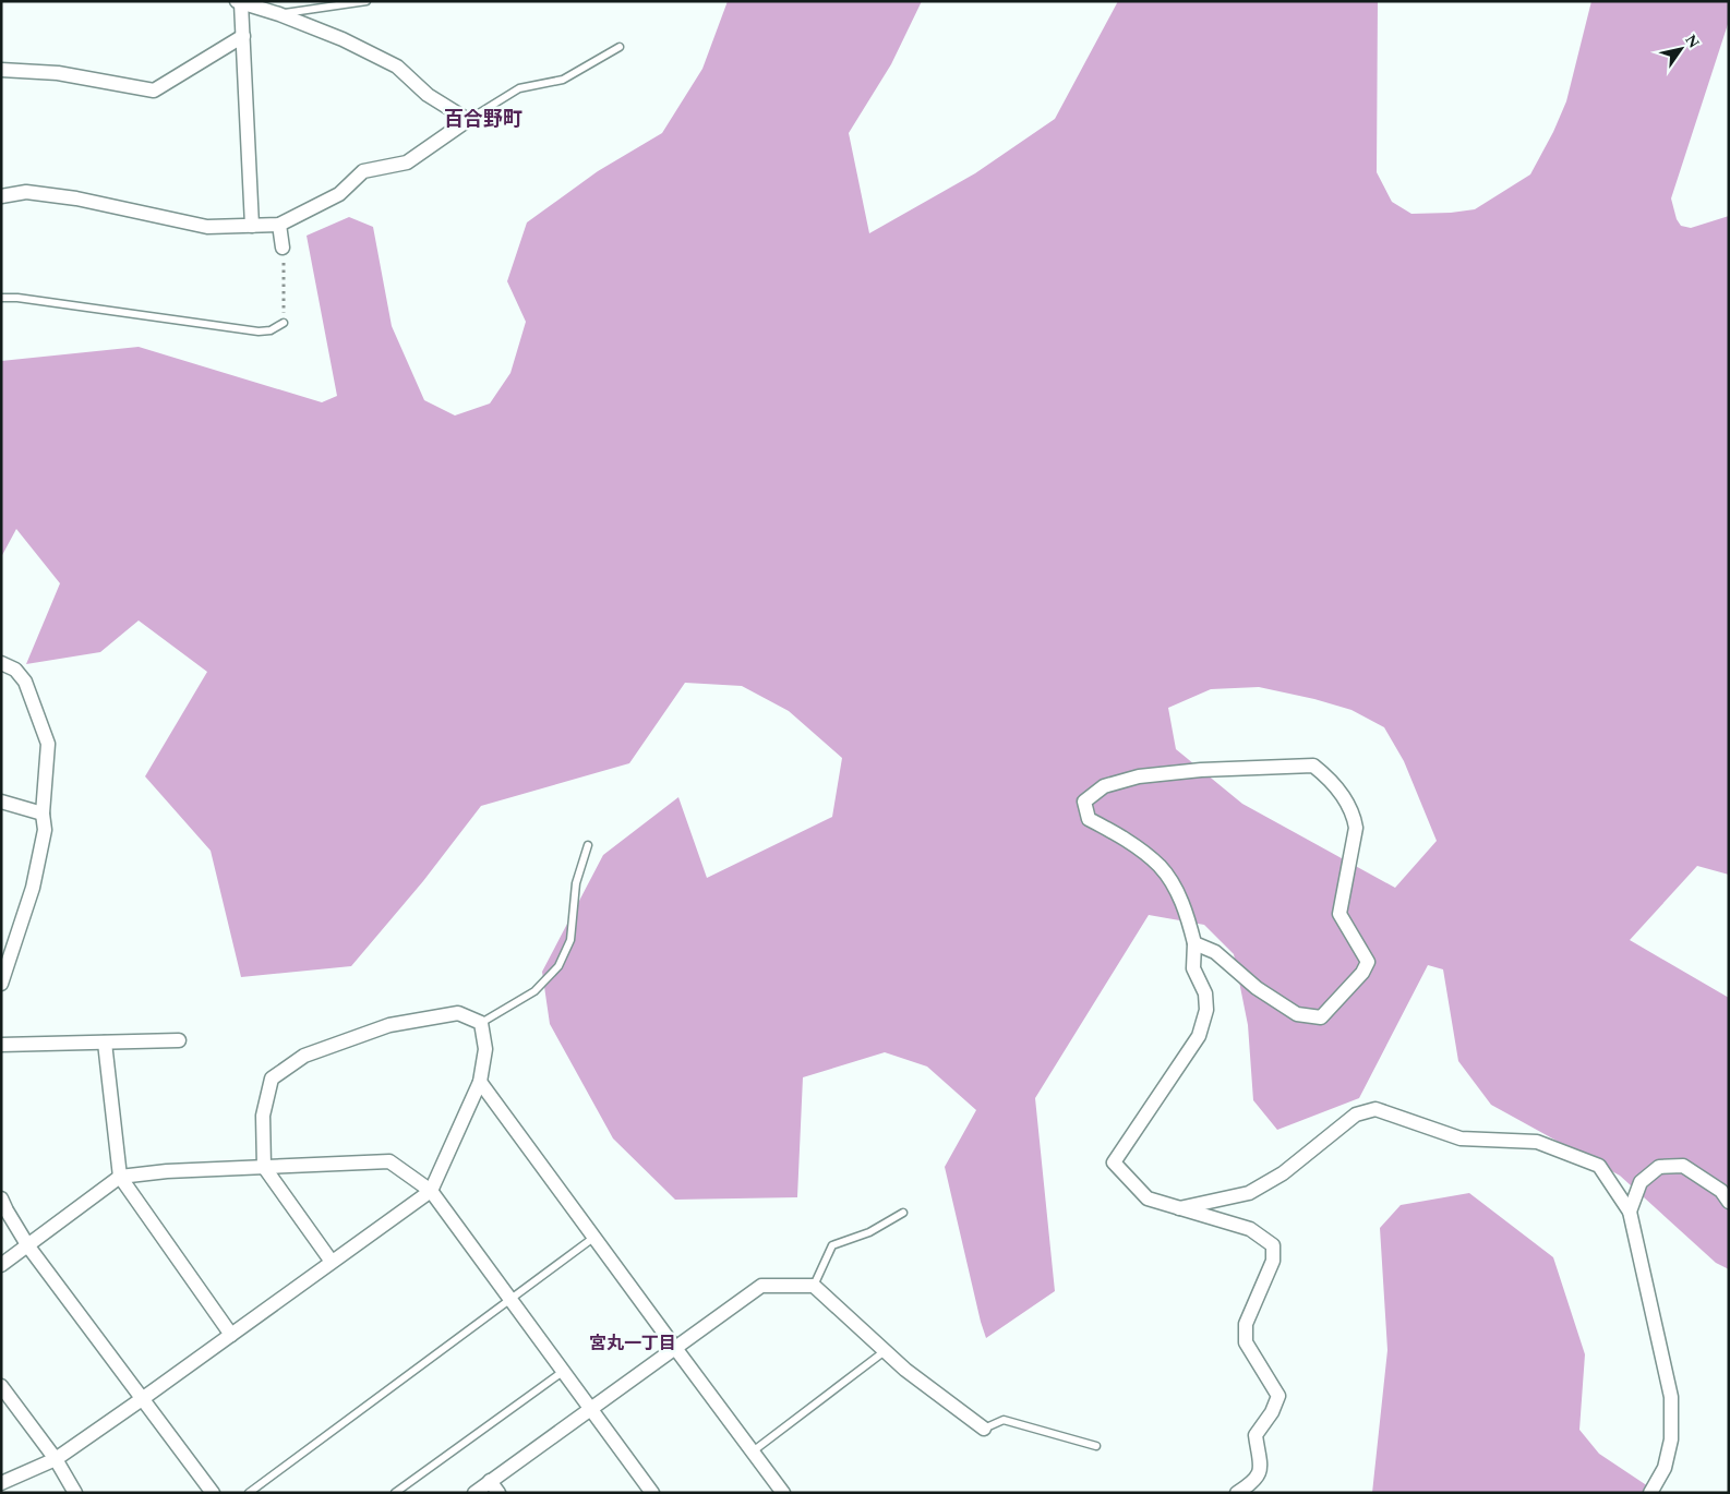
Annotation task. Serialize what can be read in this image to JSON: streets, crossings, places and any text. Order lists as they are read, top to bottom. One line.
{"districts":["百合野町","宮丸一丁目"],"north":"top right"}
